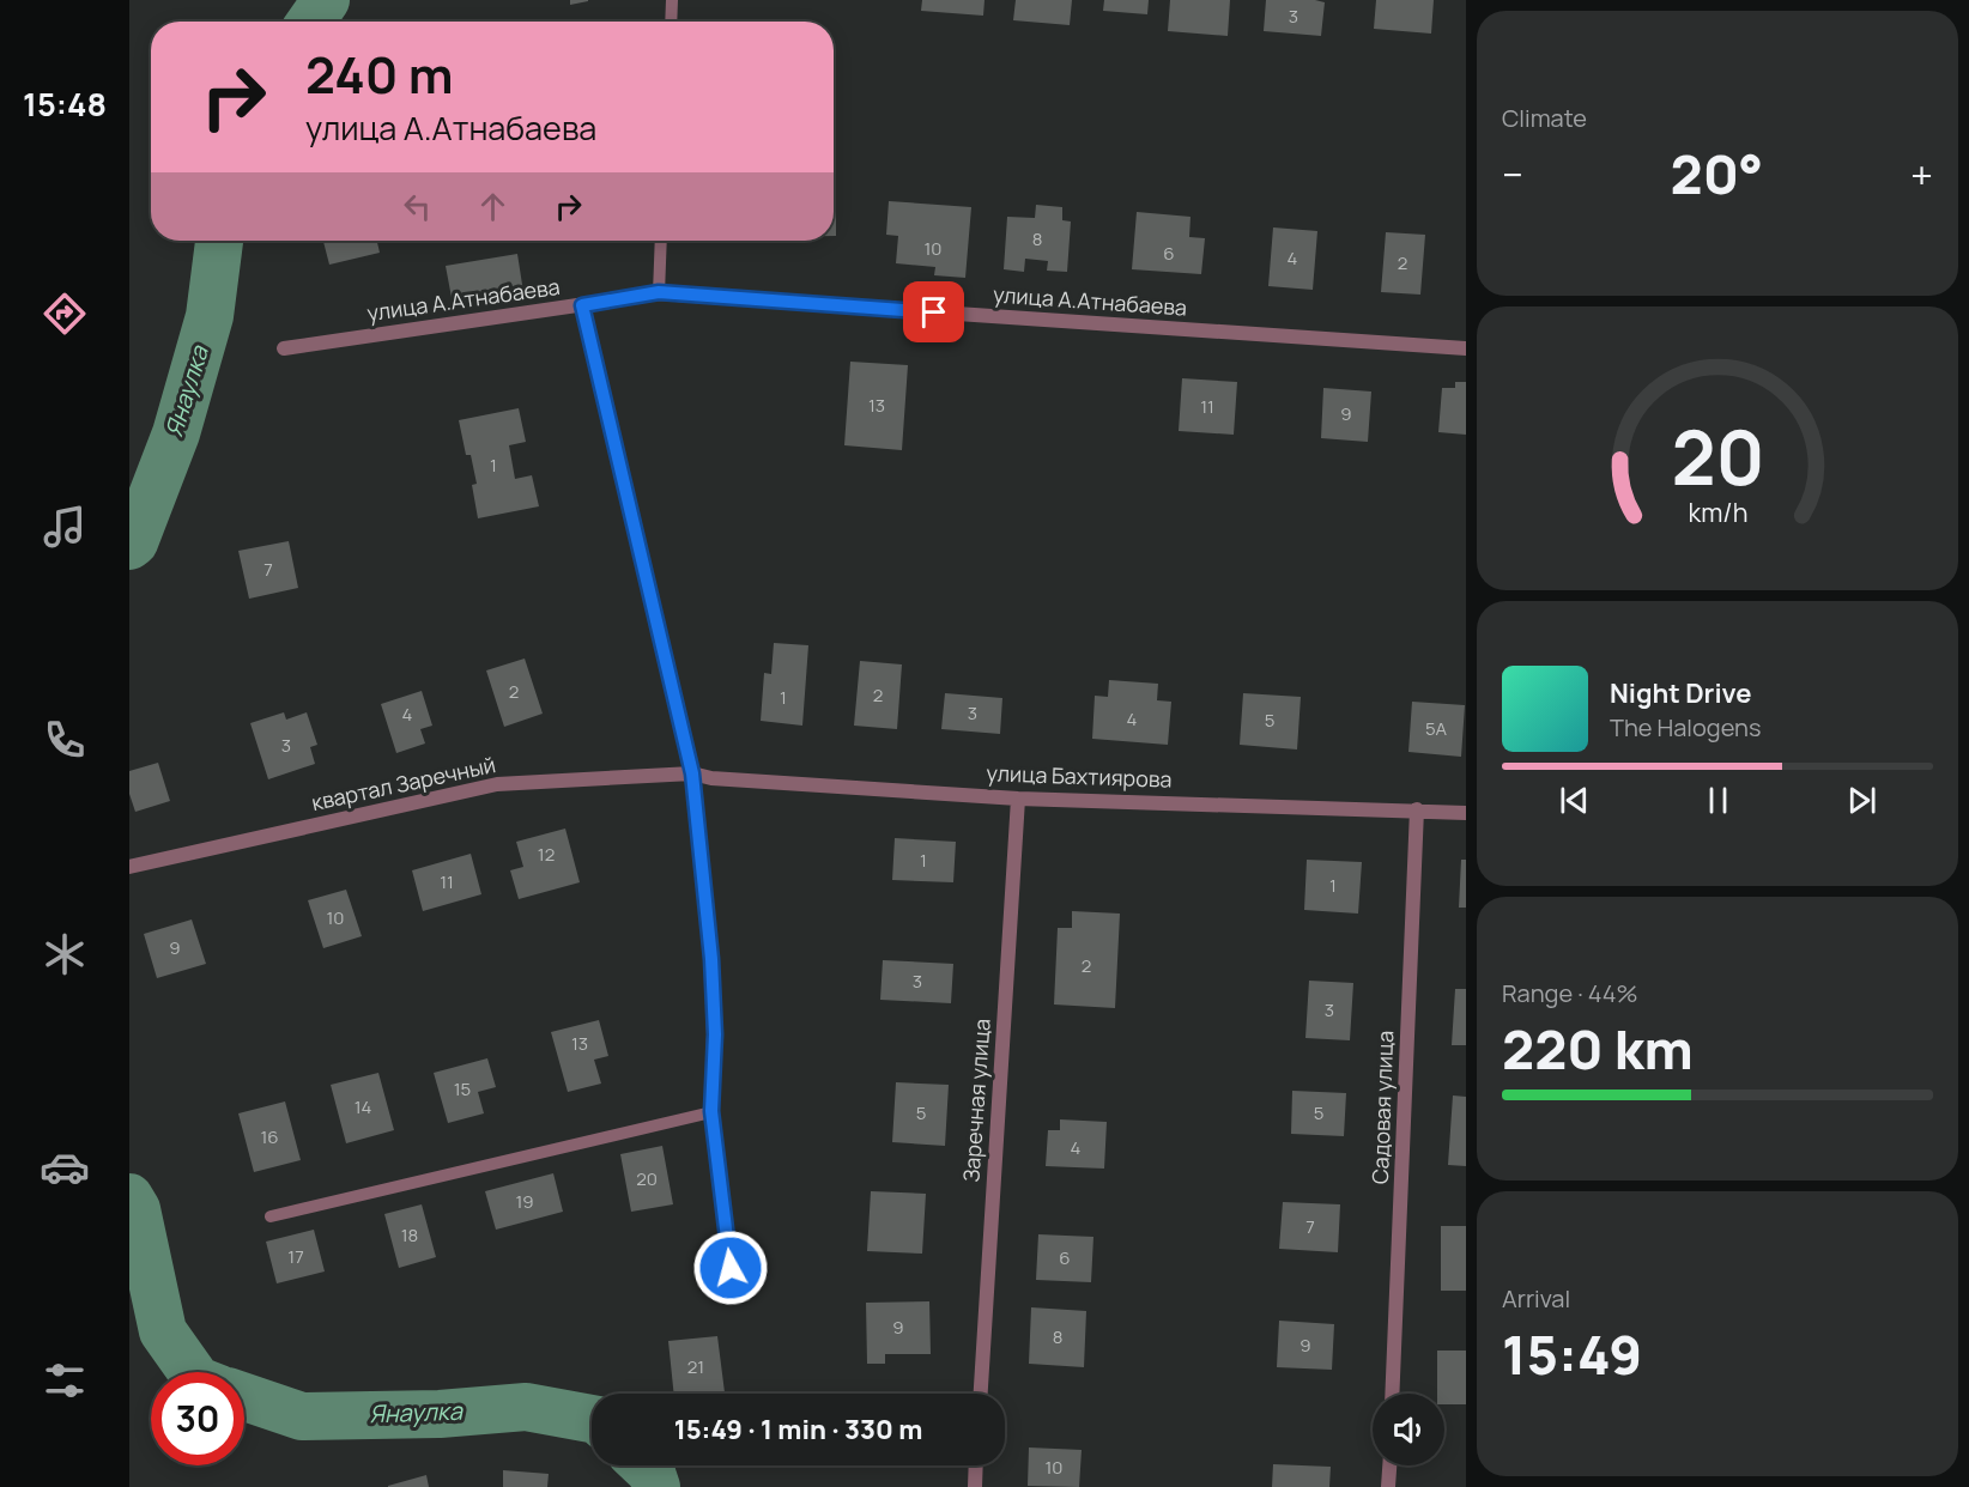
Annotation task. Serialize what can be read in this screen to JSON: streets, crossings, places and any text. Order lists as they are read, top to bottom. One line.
{"streets":{"street":["улица А.Атнабаева","улица Бахтиярова","квартал Заречный","Заречная улица","Садовая улица"]},"crossings":[["улица Бахтиярова","квартал Заречный"],["улица Бахтиярова","Заречная улица"],["улица Бахтиярова","Садовая улица"]],"water":["Янаулка"],"house_numbers":["3","8","10","6","4","2","13","11","9","1","7","2","2","1","3","4","4","5","5А","3","12","1","11","1","10","9","2","3","3","13","15","14","5","5","16","4","20","19","7","18","17","6","9","8","9","21","10"],"page":{"tabs":"15:48","tile":["Climate",["Range · 44%","220 km"],["Arrival","15:49"]],"turn":["240 m","улица А.Атнабаева"],"heat":["−","20°","+"],"song":["Night Drive","The Halogens"],"limit":"30","trip":"15:49 · 1 min · 330 m","gauge":["20","km/h"]}}
